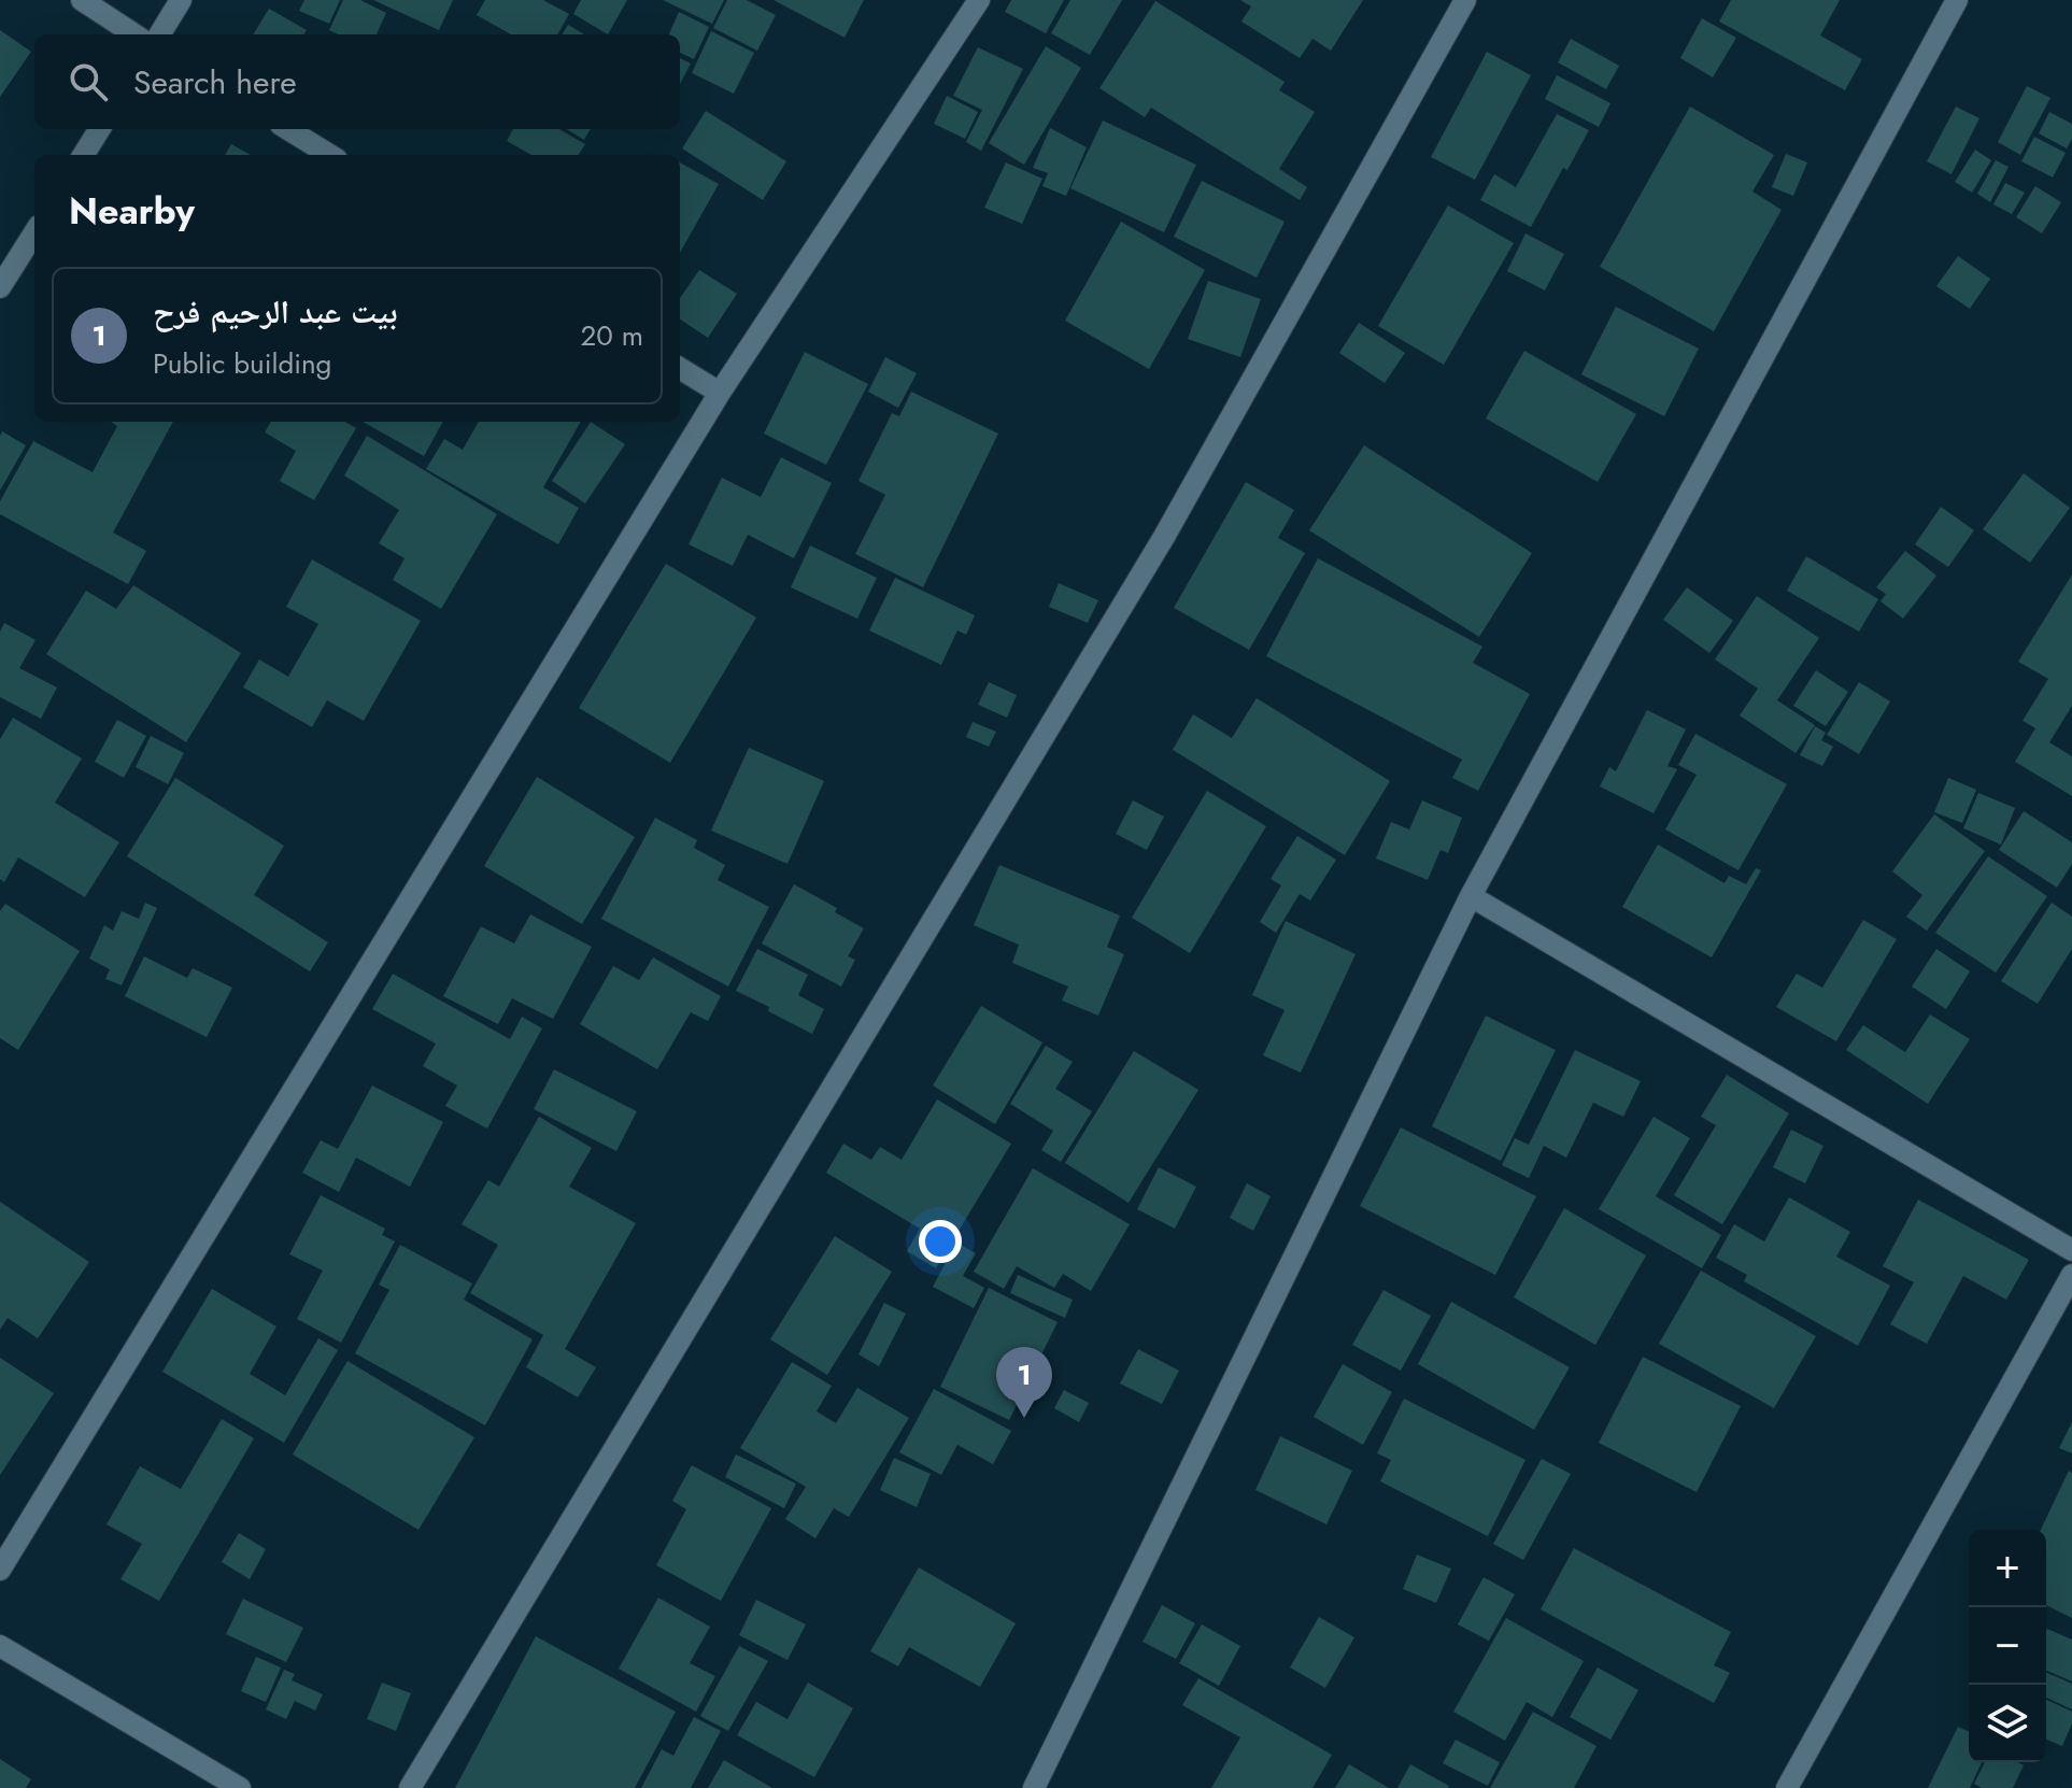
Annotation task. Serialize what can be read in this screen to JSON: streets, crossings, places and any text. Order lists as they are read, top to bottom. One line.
{"page":{"search":"Search here","heading":"Nearby","list":[{"mark":"1","name":"بيت عبد الرحيم فرح","note":"Public building","value":"20 m"}],"pins":"1","map_buttons":["+","−"]}}
